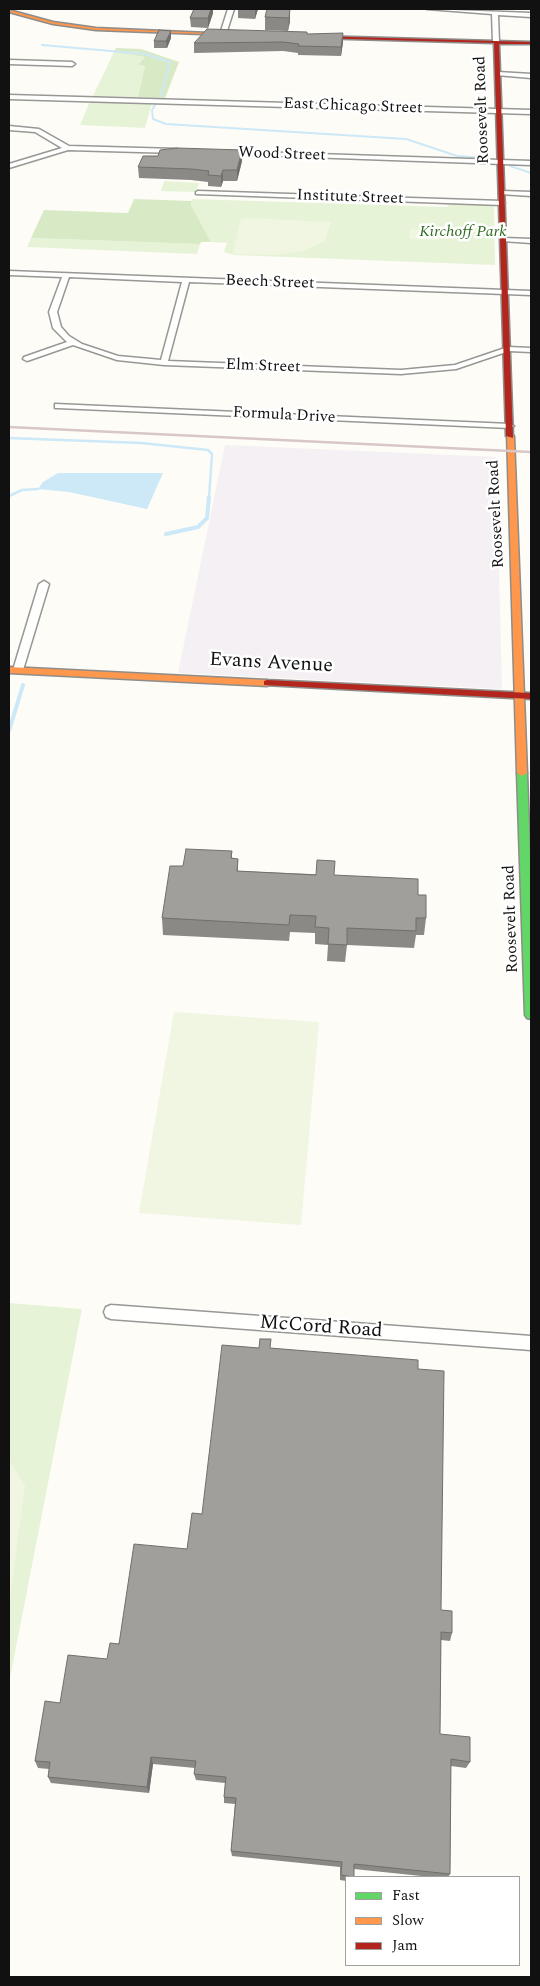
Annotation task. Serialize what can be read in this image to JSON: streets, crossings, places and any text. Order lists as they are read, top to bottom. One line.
{"streets":{"street":["East Chicago Street","Roosevelt Road","Wood Street","Institute Street","Beech Street","Elm Street","Formula Drive","Evans Avenue","McCord Road"]},"crossings":[["East Chicago Street","Roosevelt Road"],["Roosevelt Road","Wood Street"],["Roosevelt Road","Institute Street"],["Roosevelt Road","Beech Street"],["Roosevelt Road","Elm Street"],["Roosevelt Road","Formula Drive"],["Roosevelt Road","Evans Avenue"],["Beech Street","Elm Street"]],"parks":["Kirchoff Park"],"legend":["Fast","Slow","Jam"]}
